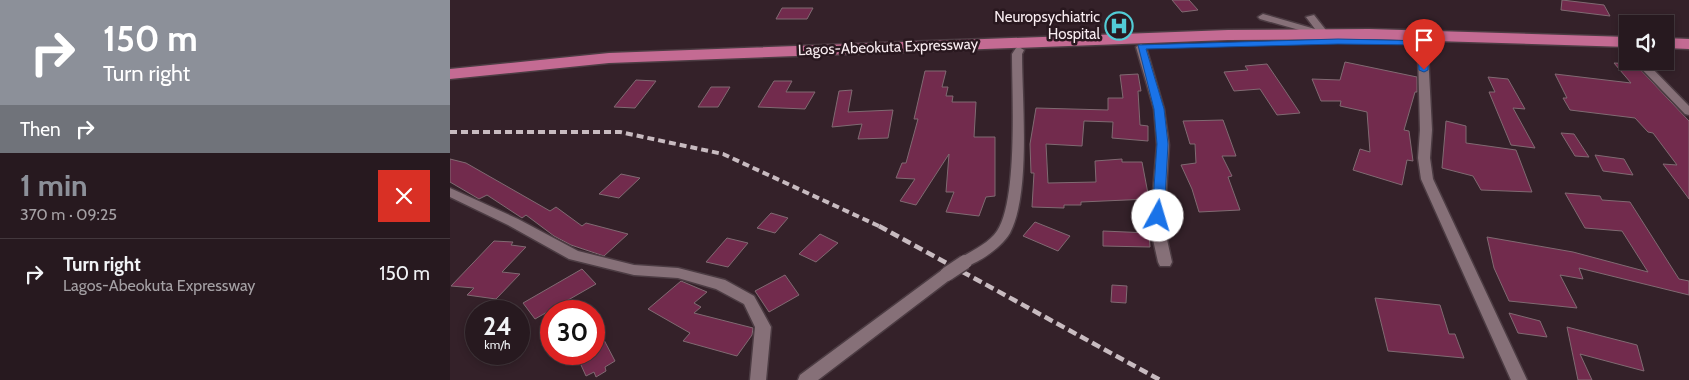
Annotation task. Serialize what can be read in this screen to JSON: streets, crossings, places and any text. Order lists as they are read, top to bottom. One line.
{"streets":{"highway":["Lagos-Abeokuta Expressway"]},"places":{"hospital":["Neuropsychiatric Hospital"]},"page":{"turn":["150 m","Turn right"],"then":"Then","heading":["1 min","370 m · 09:25"],"list":[{"name":"Turn right","note":"Lagos-Abeokuta Expressway","value":"150 m"}],"speed":"24 km/h","limit":"30"}}
